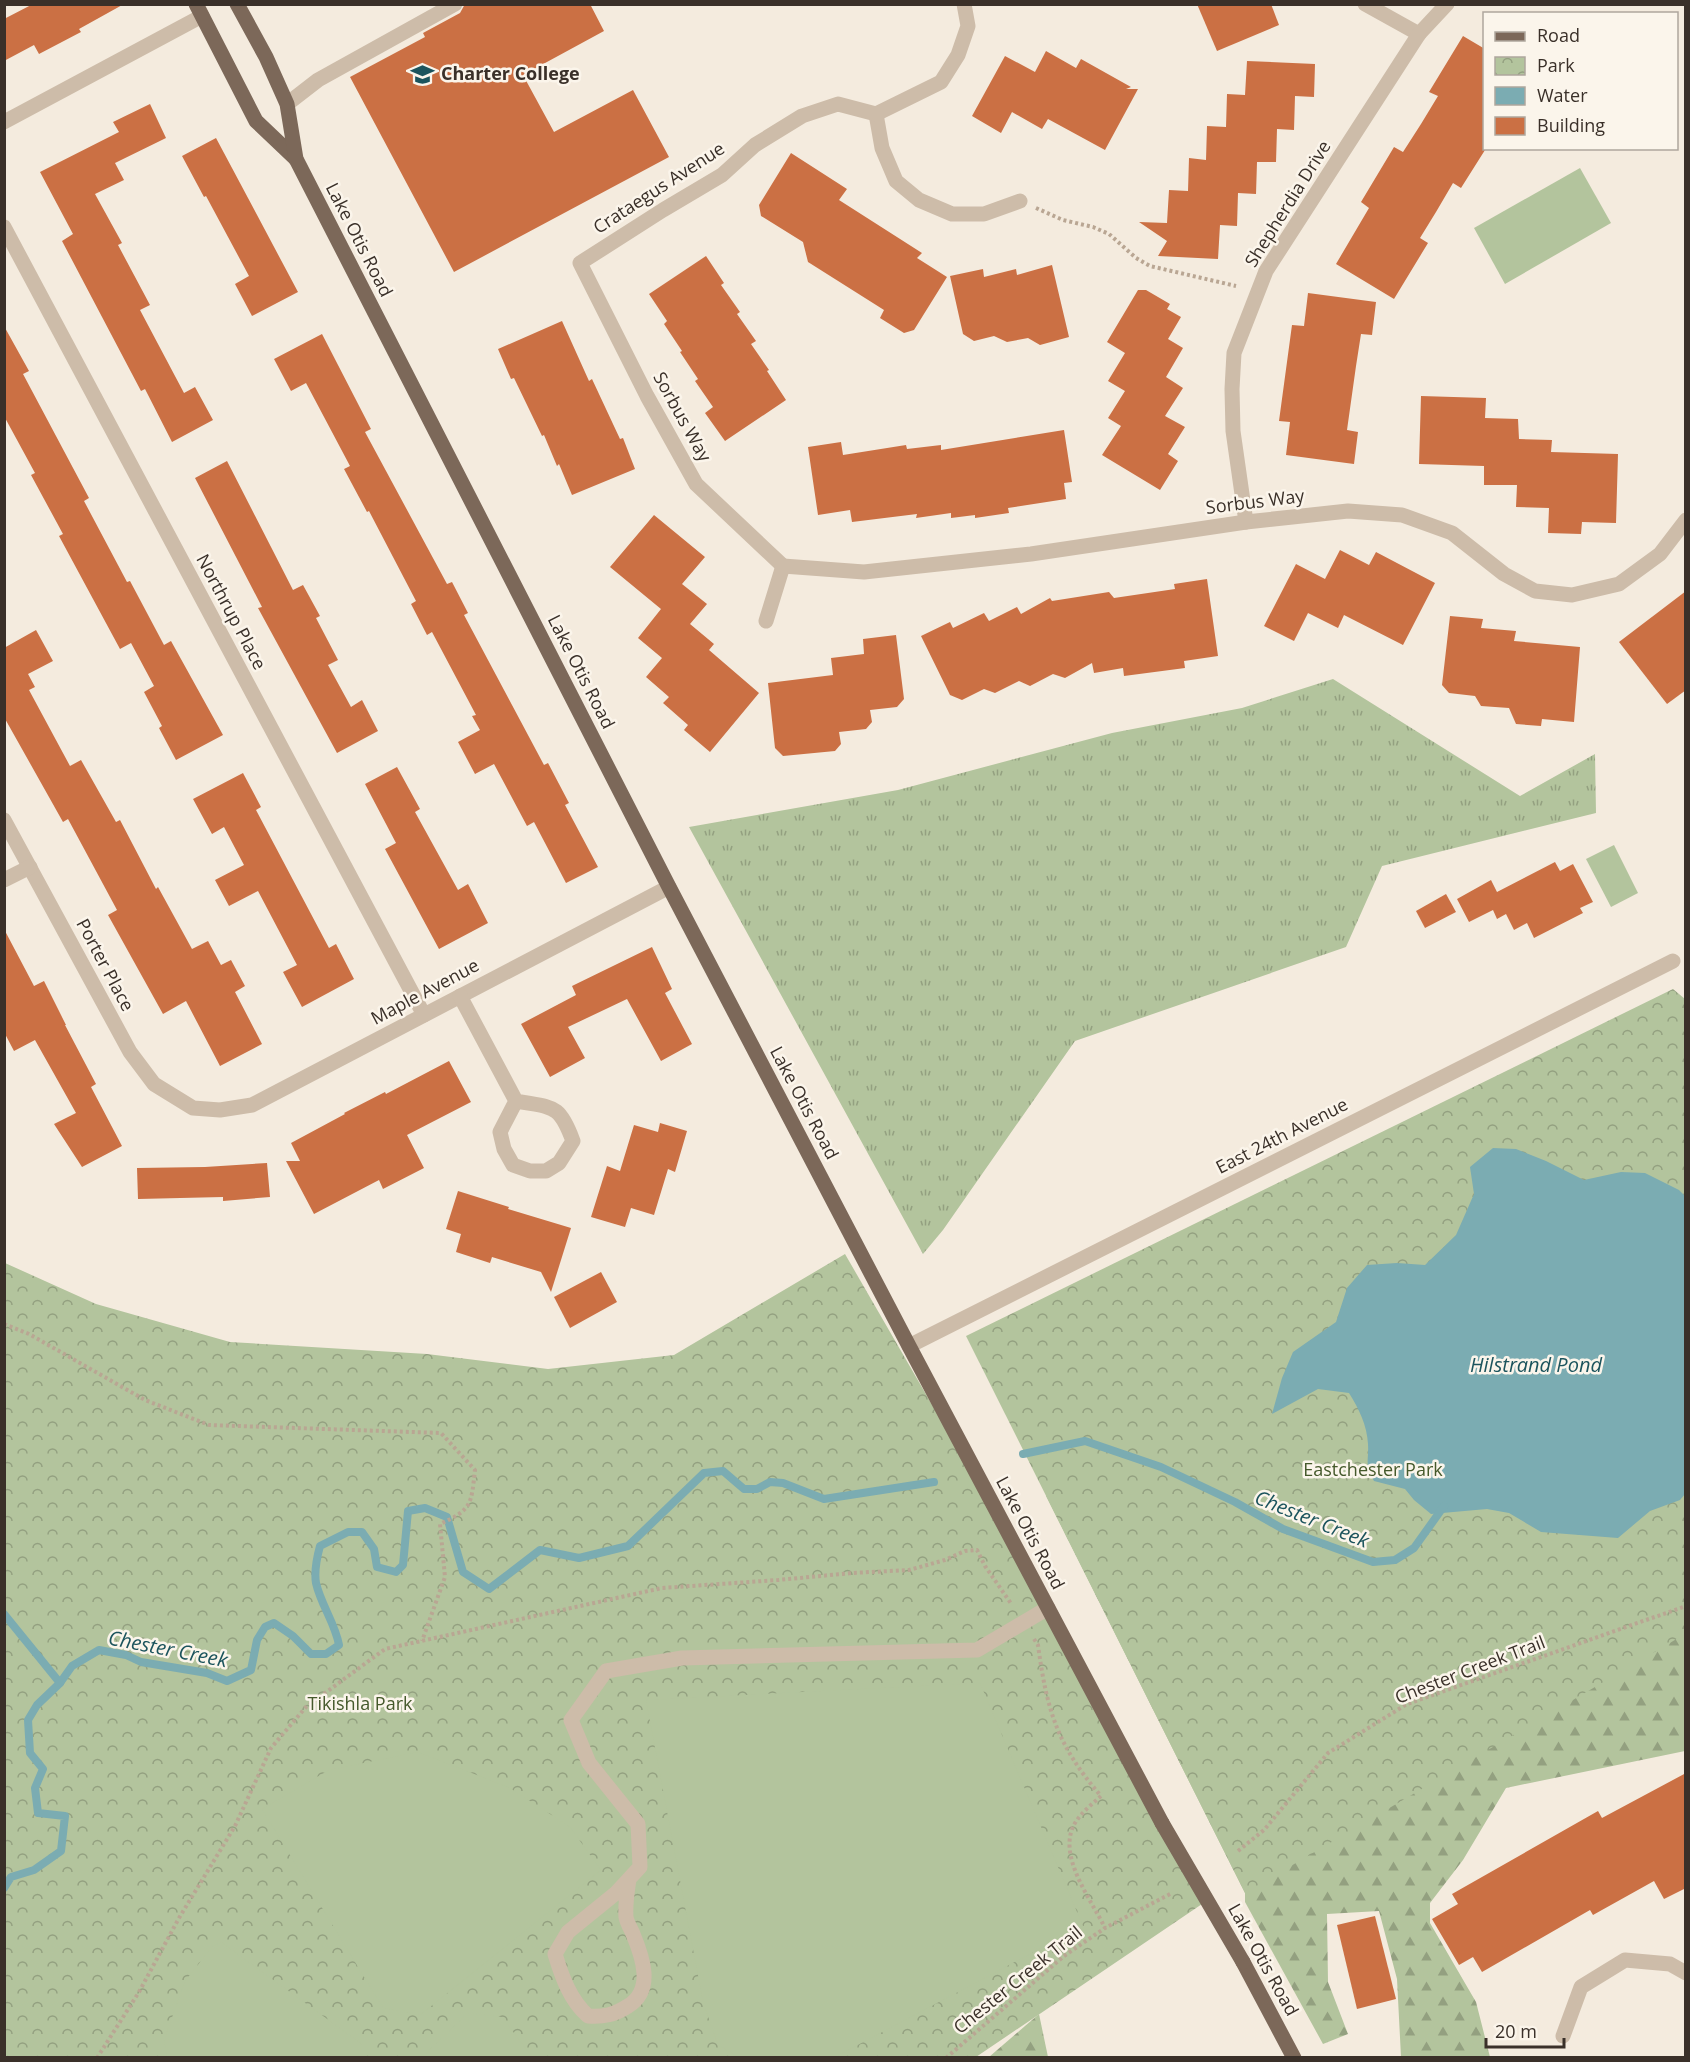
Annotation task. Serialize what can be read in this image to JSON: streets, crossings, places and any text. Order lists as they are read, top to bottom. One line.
{"streets":{"main road":["Lake Otis Road"],"street":["Crataegus Avenue","Shepherdia Drive","Sorbus Way","Northrup Place","Porter Place","Maple Avenue","East 24th Avenue"],"path":["Chester Creek Trail"]},"crossings":[["Crataegus Avenue","Sorbus Way"],["Shepherdia Drive","Sorbus Way"],["Lake Otis Road","Maple Avenue"],["Lake Otis Road","East 24th Avenue"],["Northrup Place","Maple Avenue"],["Porter Place","Maple Avenue"]],"water":["Hilstrand Pond","Chester Creek"],"parks":["Eastchester Park","Tikishla Park"],"places":{"school or university":["Charter College"]},"legend":["Road","Park","Water","Building"],"scale_bar":"20 m"}
